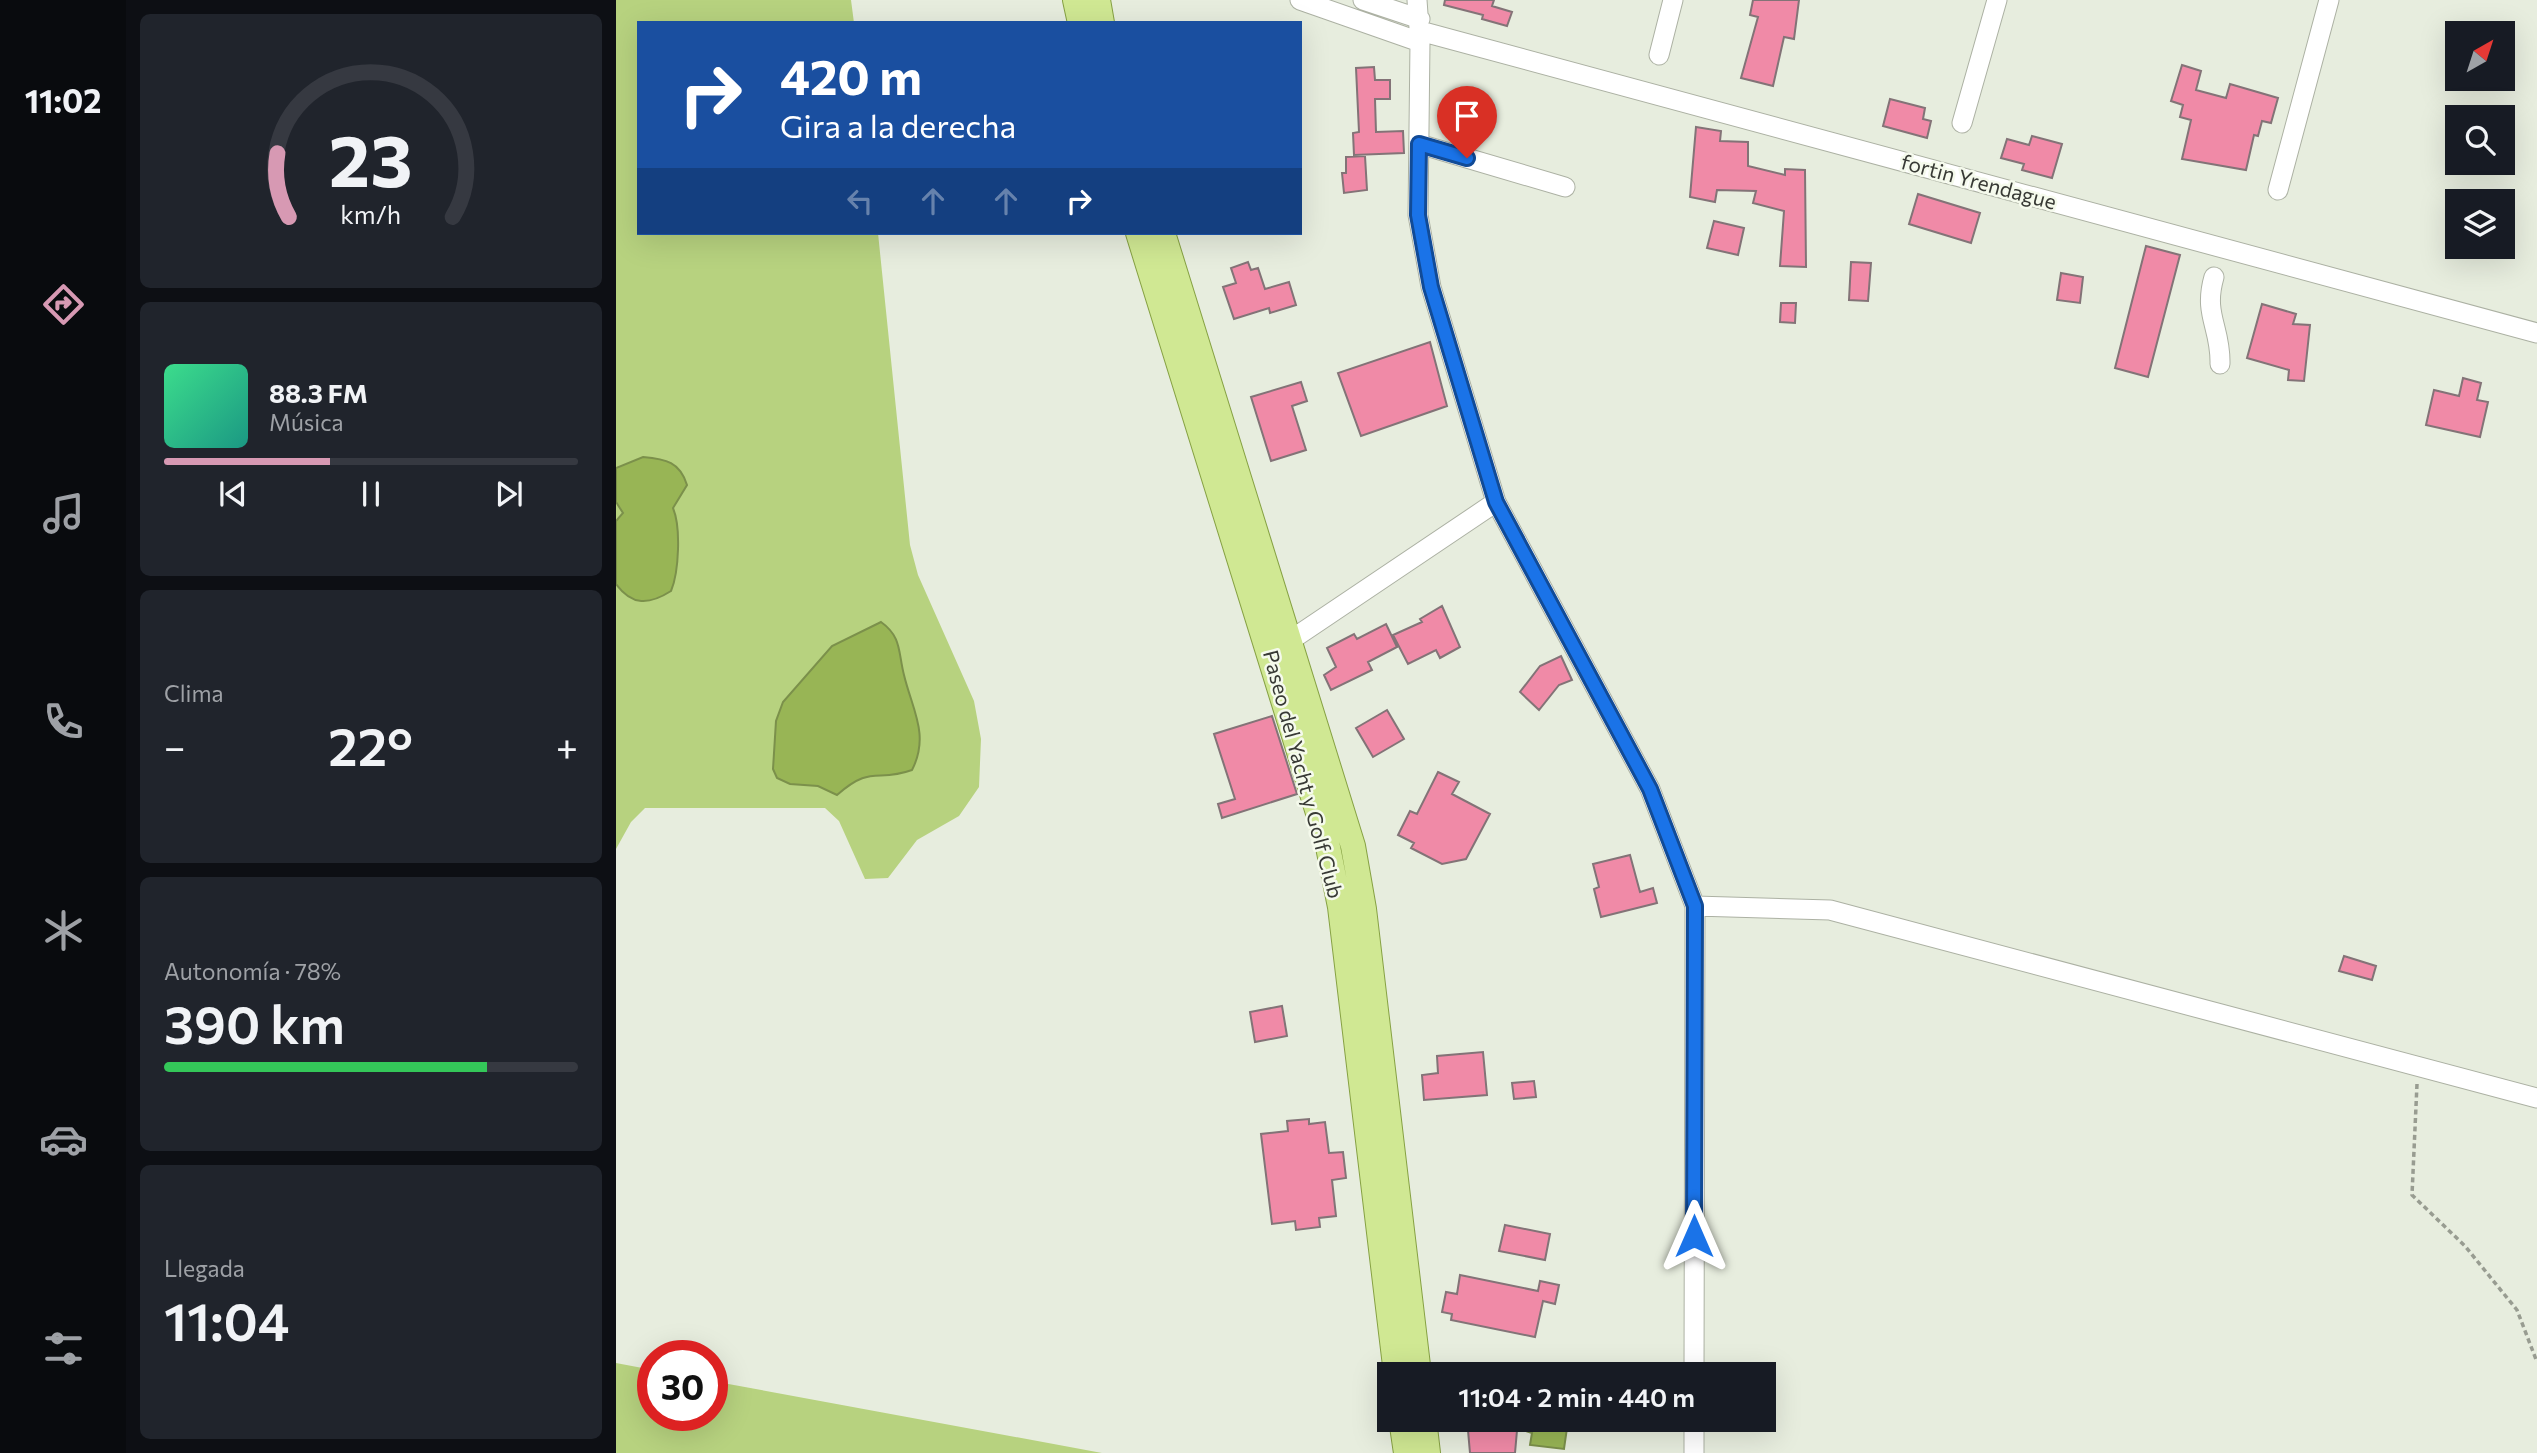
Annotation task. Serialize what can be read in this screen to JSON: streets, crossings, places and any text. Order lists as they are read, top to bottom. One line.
{"streets":{"main road":["Paseo del Yacht y Golf Club"],"street":["fortin Yrendague"]},"north":"top right","page":{"tabs":"11:02","turn":["420 m","Gira a la derecha"],"song":["88.3 FM","Música"],"tile":["Clima",["Autonomía · 78%","390 km"],["Llegada","11:04"]],"heat":["−","22°","+"],"limit":"30","trip":"11:04 · 2 min · 440 m","gauge":["23","km/h"]}}
